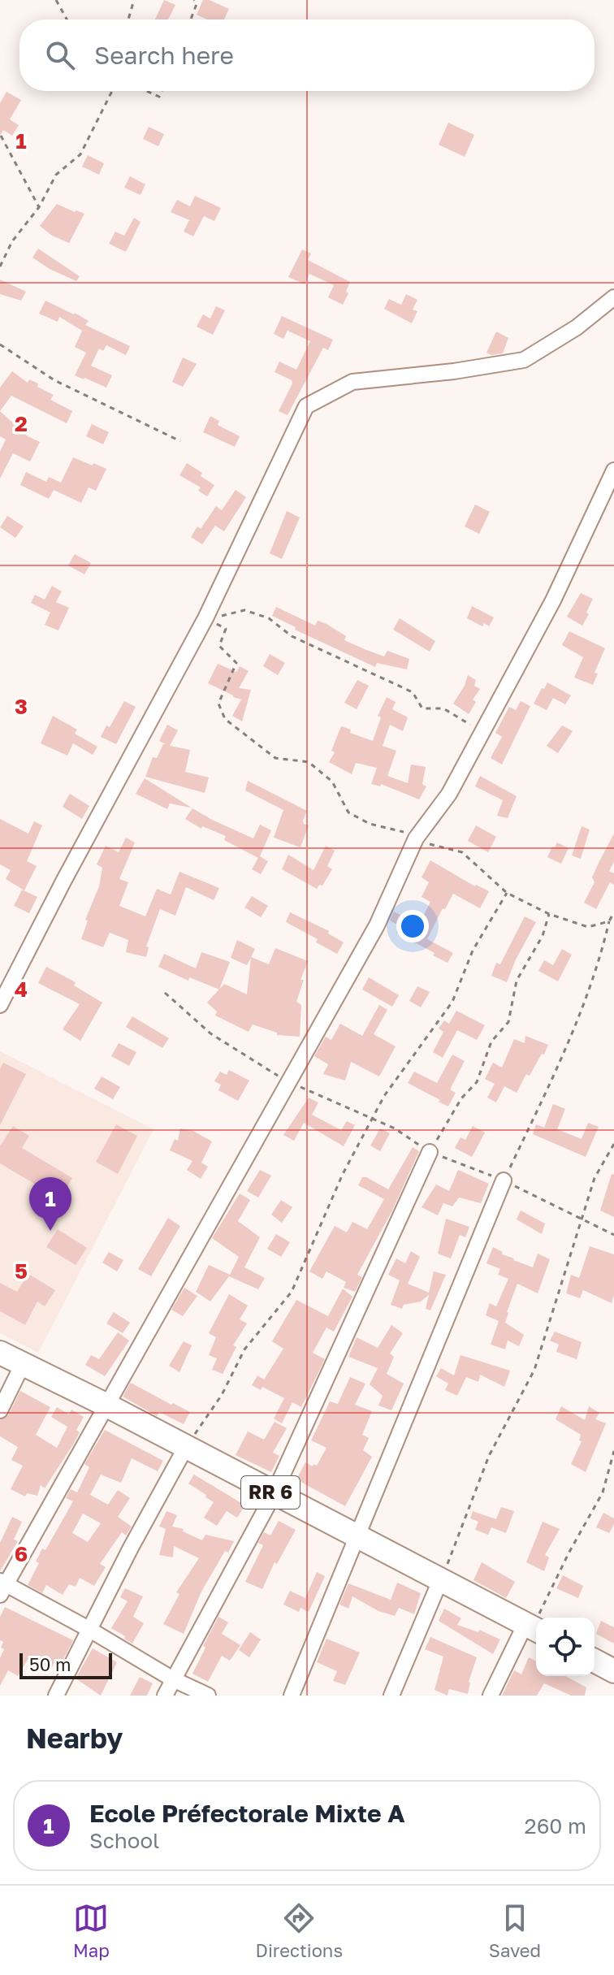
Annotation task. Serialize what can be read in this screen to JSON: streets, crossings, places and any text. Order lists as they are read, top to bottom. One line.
{"streets":{"main road":["RR 6"]},"scale_bar":"50 m","page":{"search":"Search here","pins":"1","scale":"50 m","heading":"Nearby","list":[{"mark":"1","name":"Ecole Préfectorale Mixte A","note":"School","value":"260 m"}],"nav":["Map","Directions","Saved"]},"grid":{"rows":["1","2","3","4","5","6"]}}
